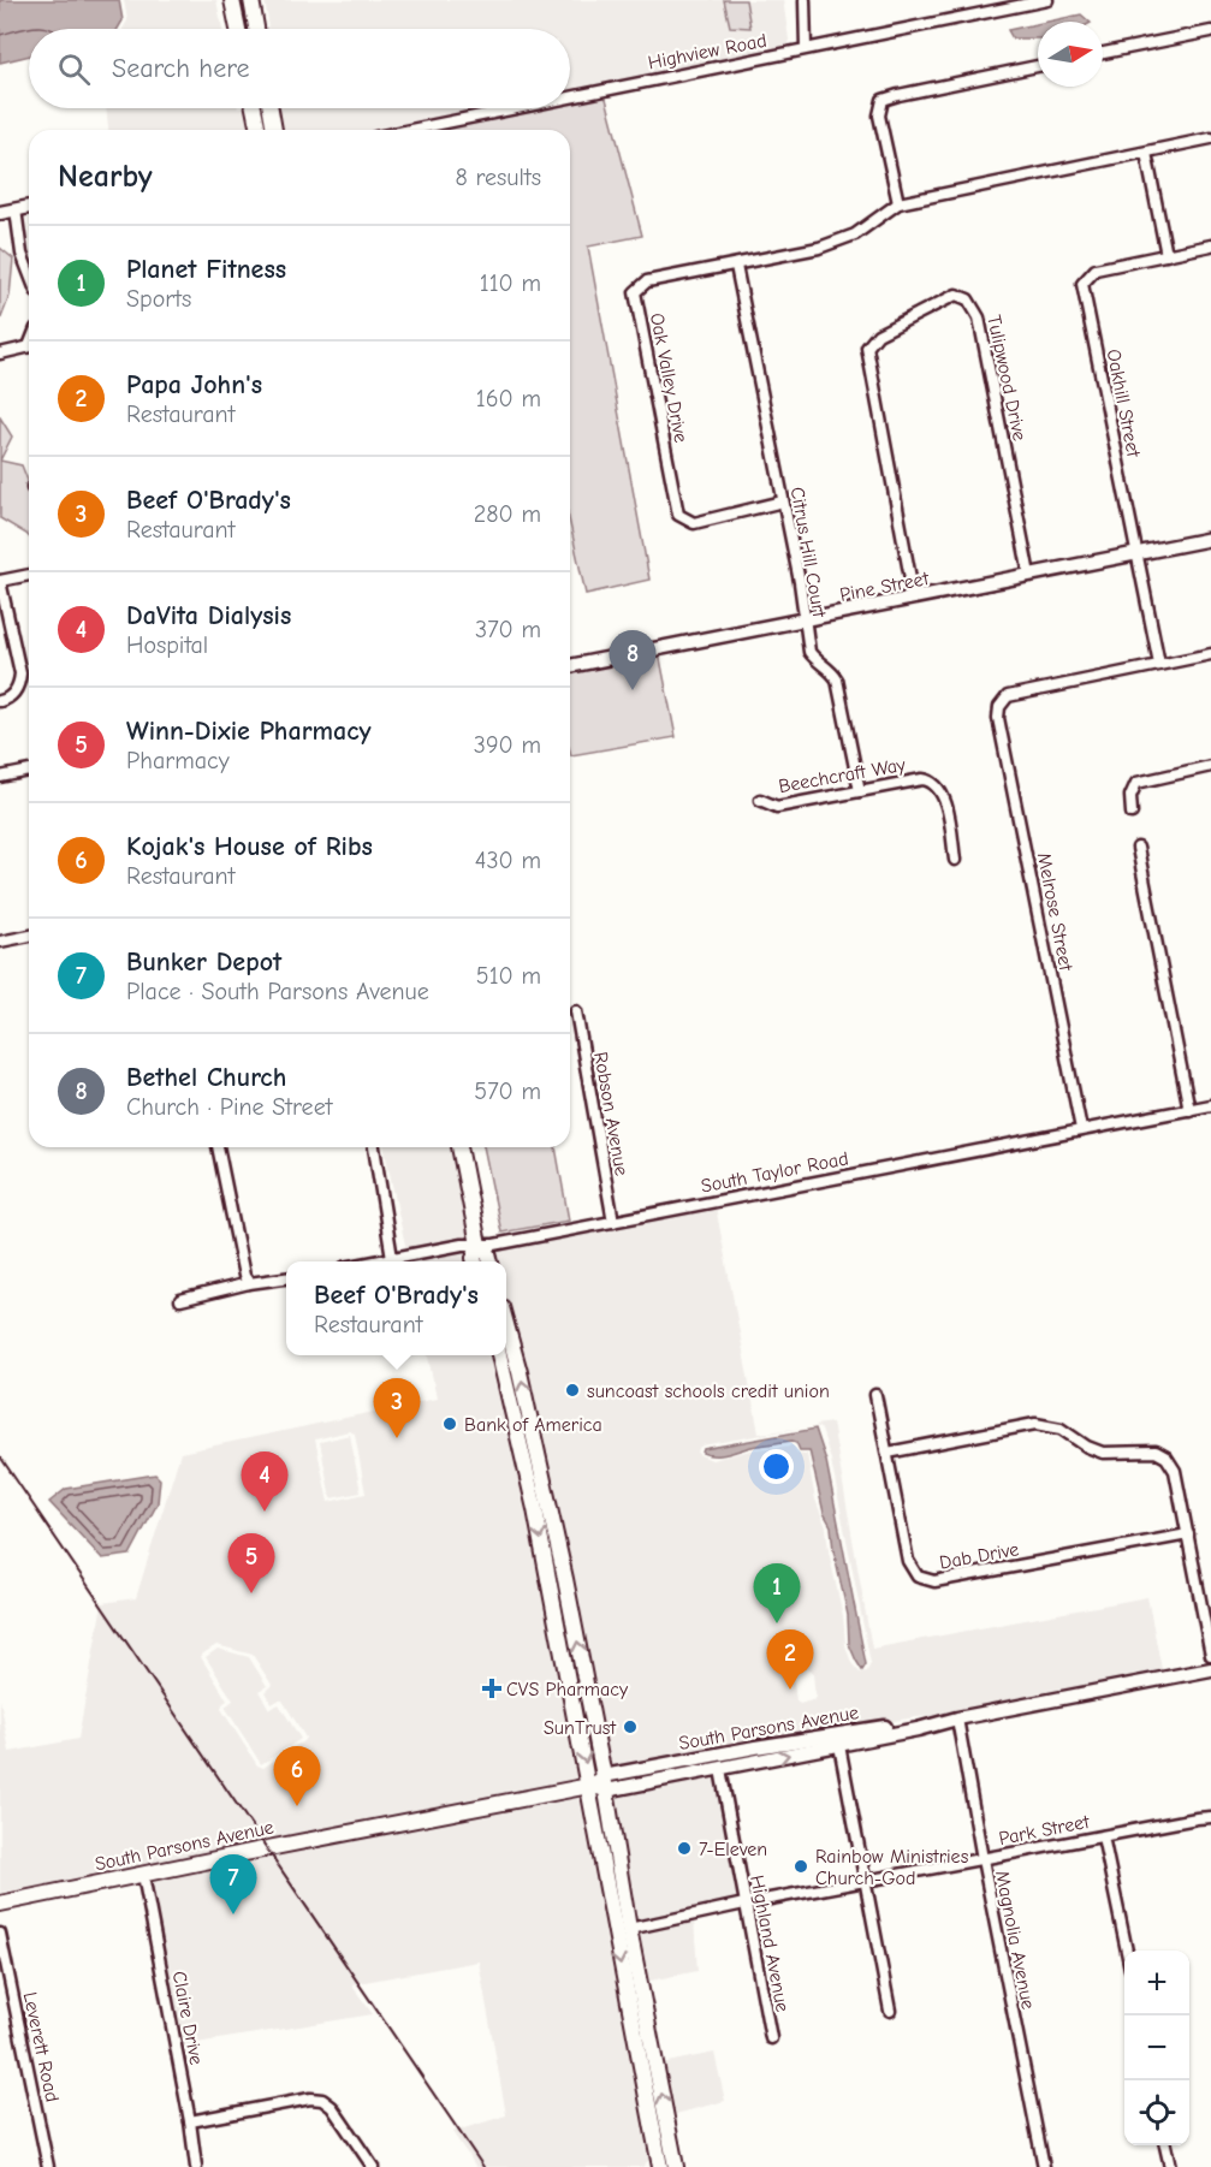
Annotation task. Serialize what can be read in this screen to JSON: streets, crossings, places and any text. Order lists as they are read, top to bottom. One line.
{"streets":{"main road":["South Parsons Avenue"],"street":["Highview Road","Oak Valley Drive","Tulipwood Drive","Oakhill Street","Citrus Hill Court","Pine Street","Beechcraft Way","Melrose Street","Robson Avenue","South Taylor Road","Dab Drive","Park Street","Magnolia Avenue","Highland Avenue","Claire Drive","Leverett Road"]},"crossings":[["Oak Valley Drive","Citrus Hill Court"],["Tulipwood Drive","Pine Street"],["Oakhill Street","Pine Street"],["Oakhill Street","Melrose Street"],["Citrus Hill Court","Pine Street"],["Citrus Hill Court","Beechcraft Way"],["Melrose Street","South Taylor Road"],["Robson Avenue","South Taylor Road"],["South Parsons Avenue","Magnolia Avenue"],["South Parsons Avenue","Highland Avenue"],["South Parsons Avenue","Claire Drive"],["Park Street","Magnolia Avenue"],["Park Street","Highland Avenue"]],"places":{"other":["suncoast schools credit union","Bank of America","SunTrust","7-Eleven","Rainbow Ministries Church-God"],"health":["CVS Pharmacy"]},"north":"right","page":{"search":"Search here","heading":["Nearby","8 results"],"list":[{"mark":"1","name":"Planet Fitness","note":"Sports","value":"110 m"},{"mark":"2","name":"Papa John's","note":"Restaurant","value":"160 m"},{"mark":"3","name":"Beef O'Brady's","note":"Restaurant","value":"280 m"},{"mark":"4","name":"DaVita Dialysis","note":"Hospital","value":"370 m"},{"mark":"5","name":"Winn-Dixie Pharmacy","note":"Pharmacy","value":"390 m"},{"mark":"6","name":"Kojak's House of Ribs","note":"Restaurant","value":"430 m"},{"mark":"7","name":"Bunker Depot","note":"Place · South Parsons Avenue","value":"510 m"},{"mark":"8","name":"Bethel Church","note":"Church · Pine Street","value":"570 m"}],"pins":["8","3","4","5","1","2","6","7"],"popup":["Beef O'Brady's","Restaurant"],"map_buttons":["+","−"]}}
